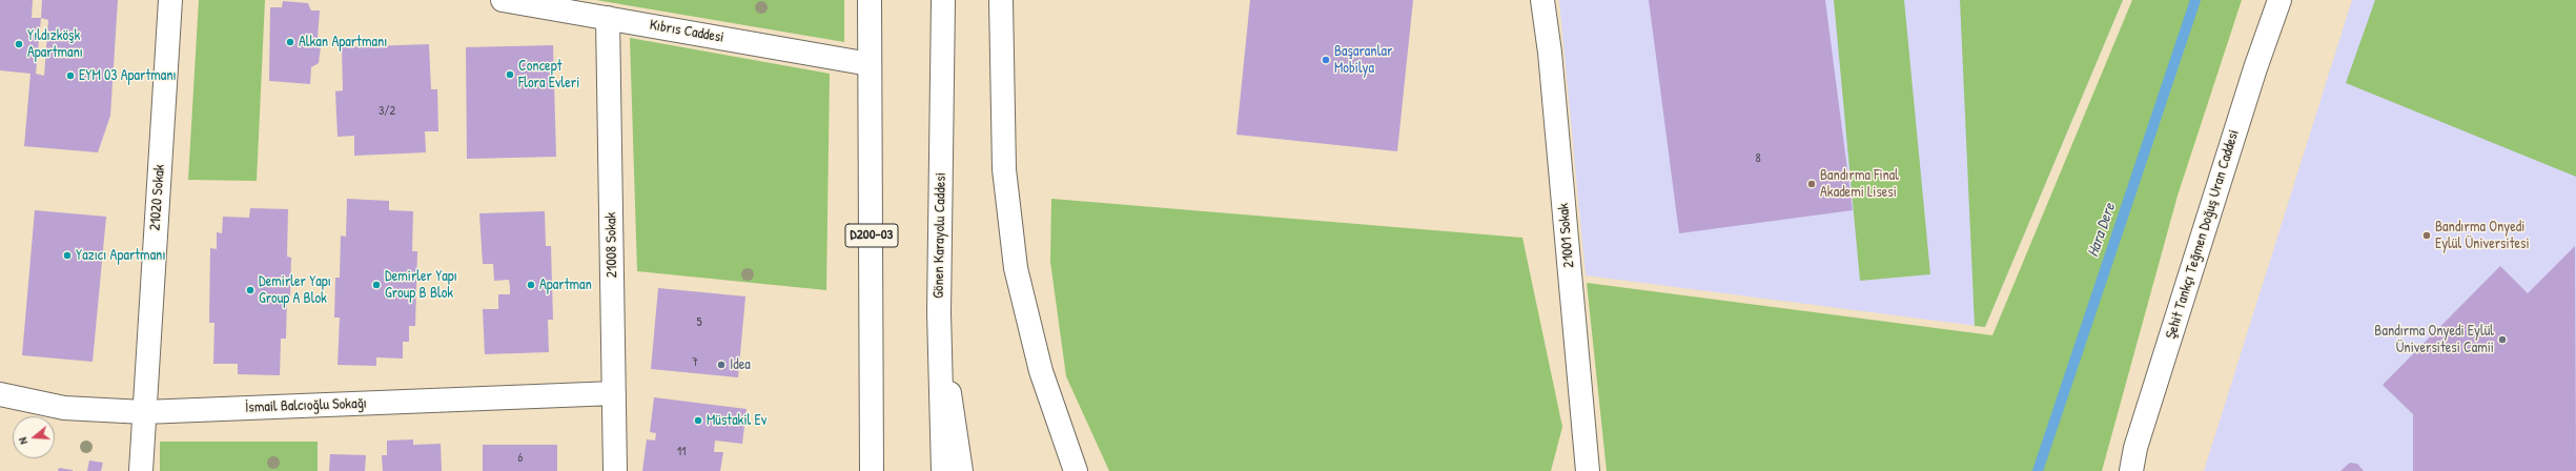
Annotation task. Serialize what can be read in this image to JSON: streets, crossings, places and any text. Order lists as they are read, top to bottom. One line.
{"streets":{"main road":["Kıbrıs Caddesi","21020 Sokak","Şehit Tankçı Teğmen Doğuş Uran Caddesi","D200-03","Gönen Karayolu Caddesi","21001 Sokak","21008 Sokak","İsmail Balcıoğlu Sokağı"]},"crossings":[["Kıbrıs Caddesi","D200-03"],["Kıbrıs Caddesi","21008 Sokak"],["21020 Sokak","İsmail Balcıoğlu Sokağı"],["21008 Sokak","İsmail Balcıoğlu Sokağı"]],"water":["Hara Dere"],"places":["Alkan Apartmanı","Yıldızköşk Apartmanı","Başaranlar Mobilya","Concept Flora Evleri","EYM 03 Apartmanı","Bandırma Final Akademi Lisesi","Bandırma Onyedi Eylül Üniversitesi","Yazıcı Apartmanı","Demirler Yapı Group B Blok","Apartman","Demirler Yapı Group A Blok","Bandırma Onyedi Eylül Üniversitesi Camii","Idea","Müstakil Ev"],"house_numbers":["3/2","8","5","7","11","6"],"north":"left"}
